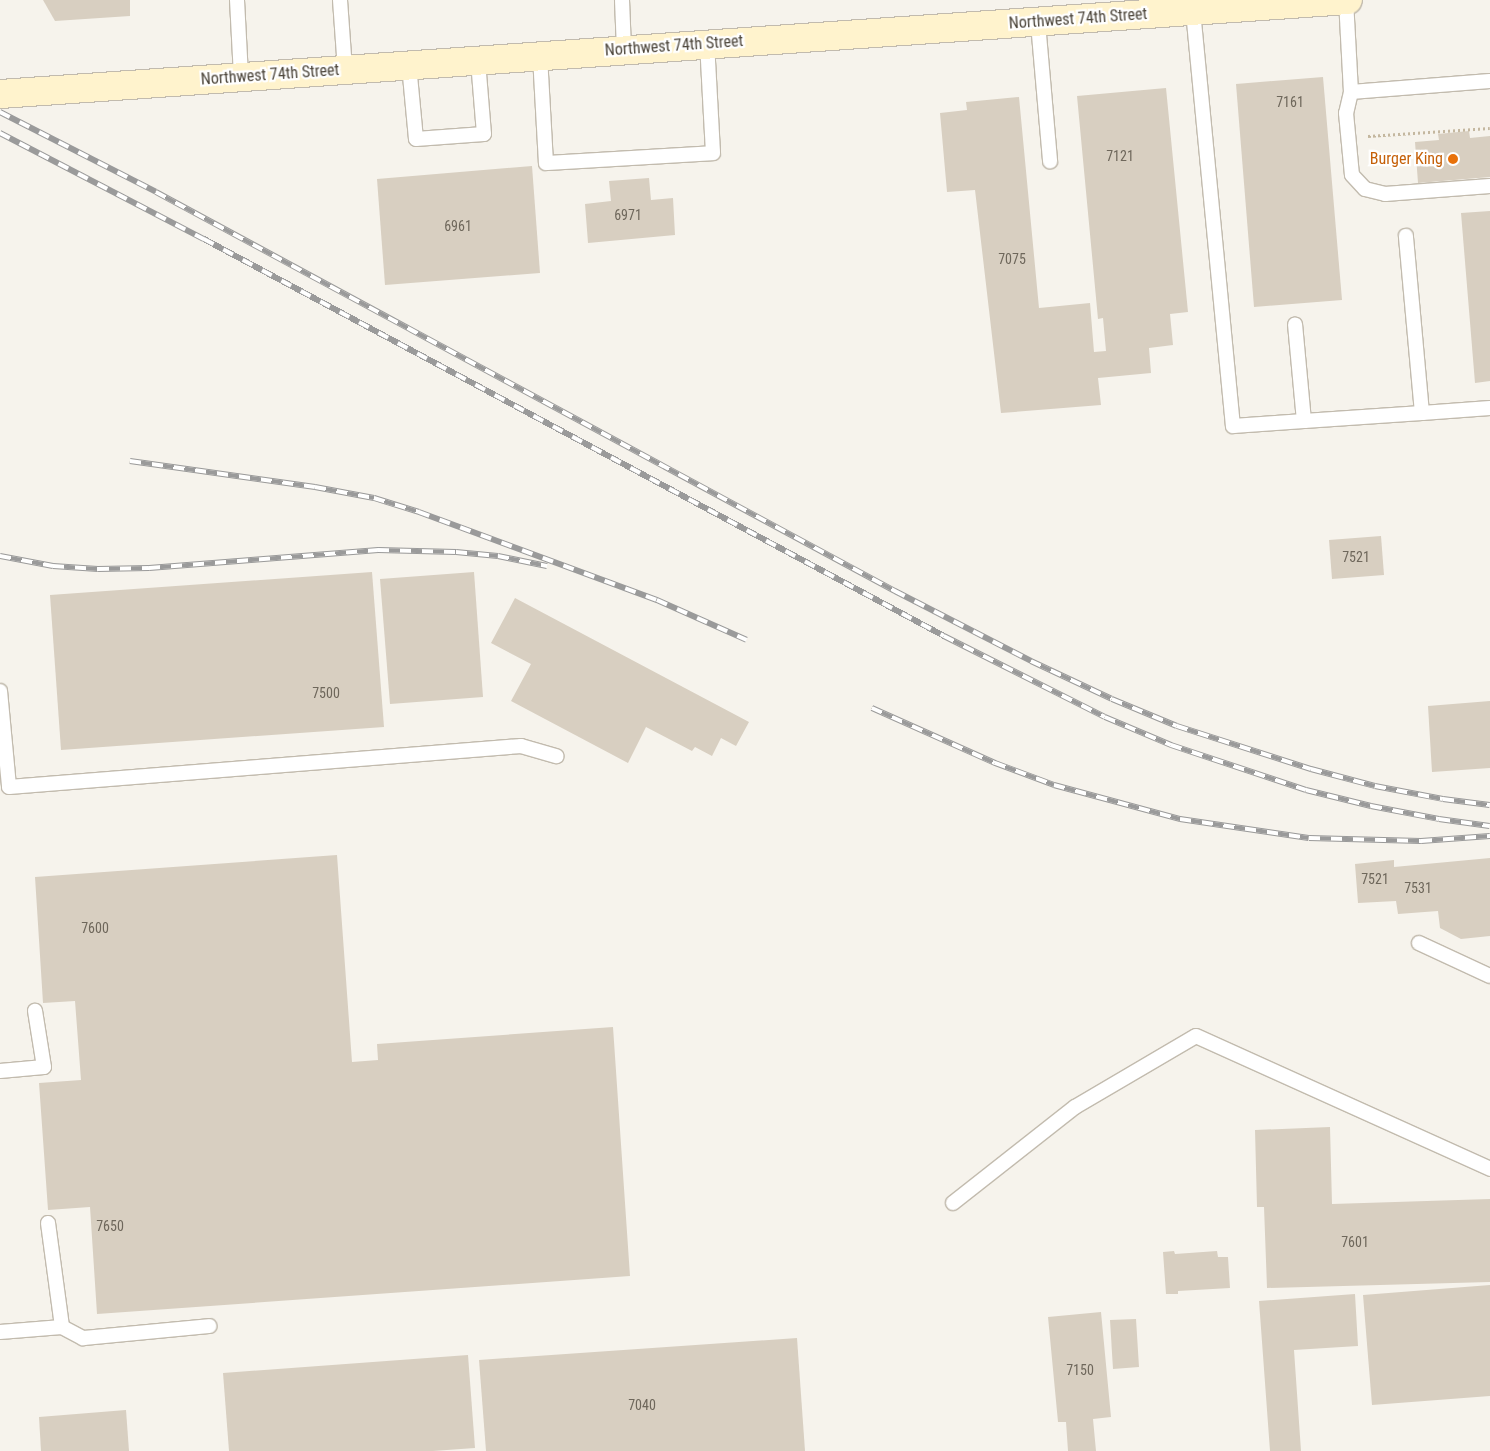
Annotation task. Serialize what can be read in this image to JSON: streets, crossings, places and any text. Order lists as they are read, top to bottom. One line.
{"streets":{"main road":["Northwest 74th Street"]},"places":["Burger King"],"house_numbers":["7161","7121","6971","6961","7075","7521","7500","7521","7531","7600","7650","7601","7150","7040"]}
